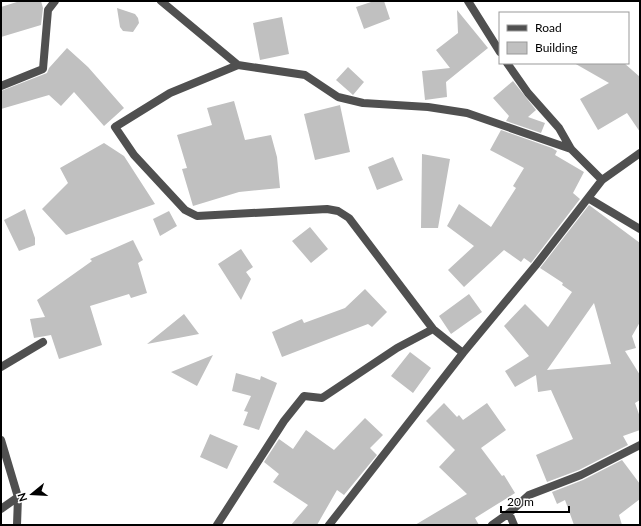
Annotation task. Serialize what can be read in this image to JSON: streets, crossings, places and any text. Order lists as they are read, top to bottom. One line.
{"legend":["Road","Building"],"scale_bar":"20 m","north":"left"}
